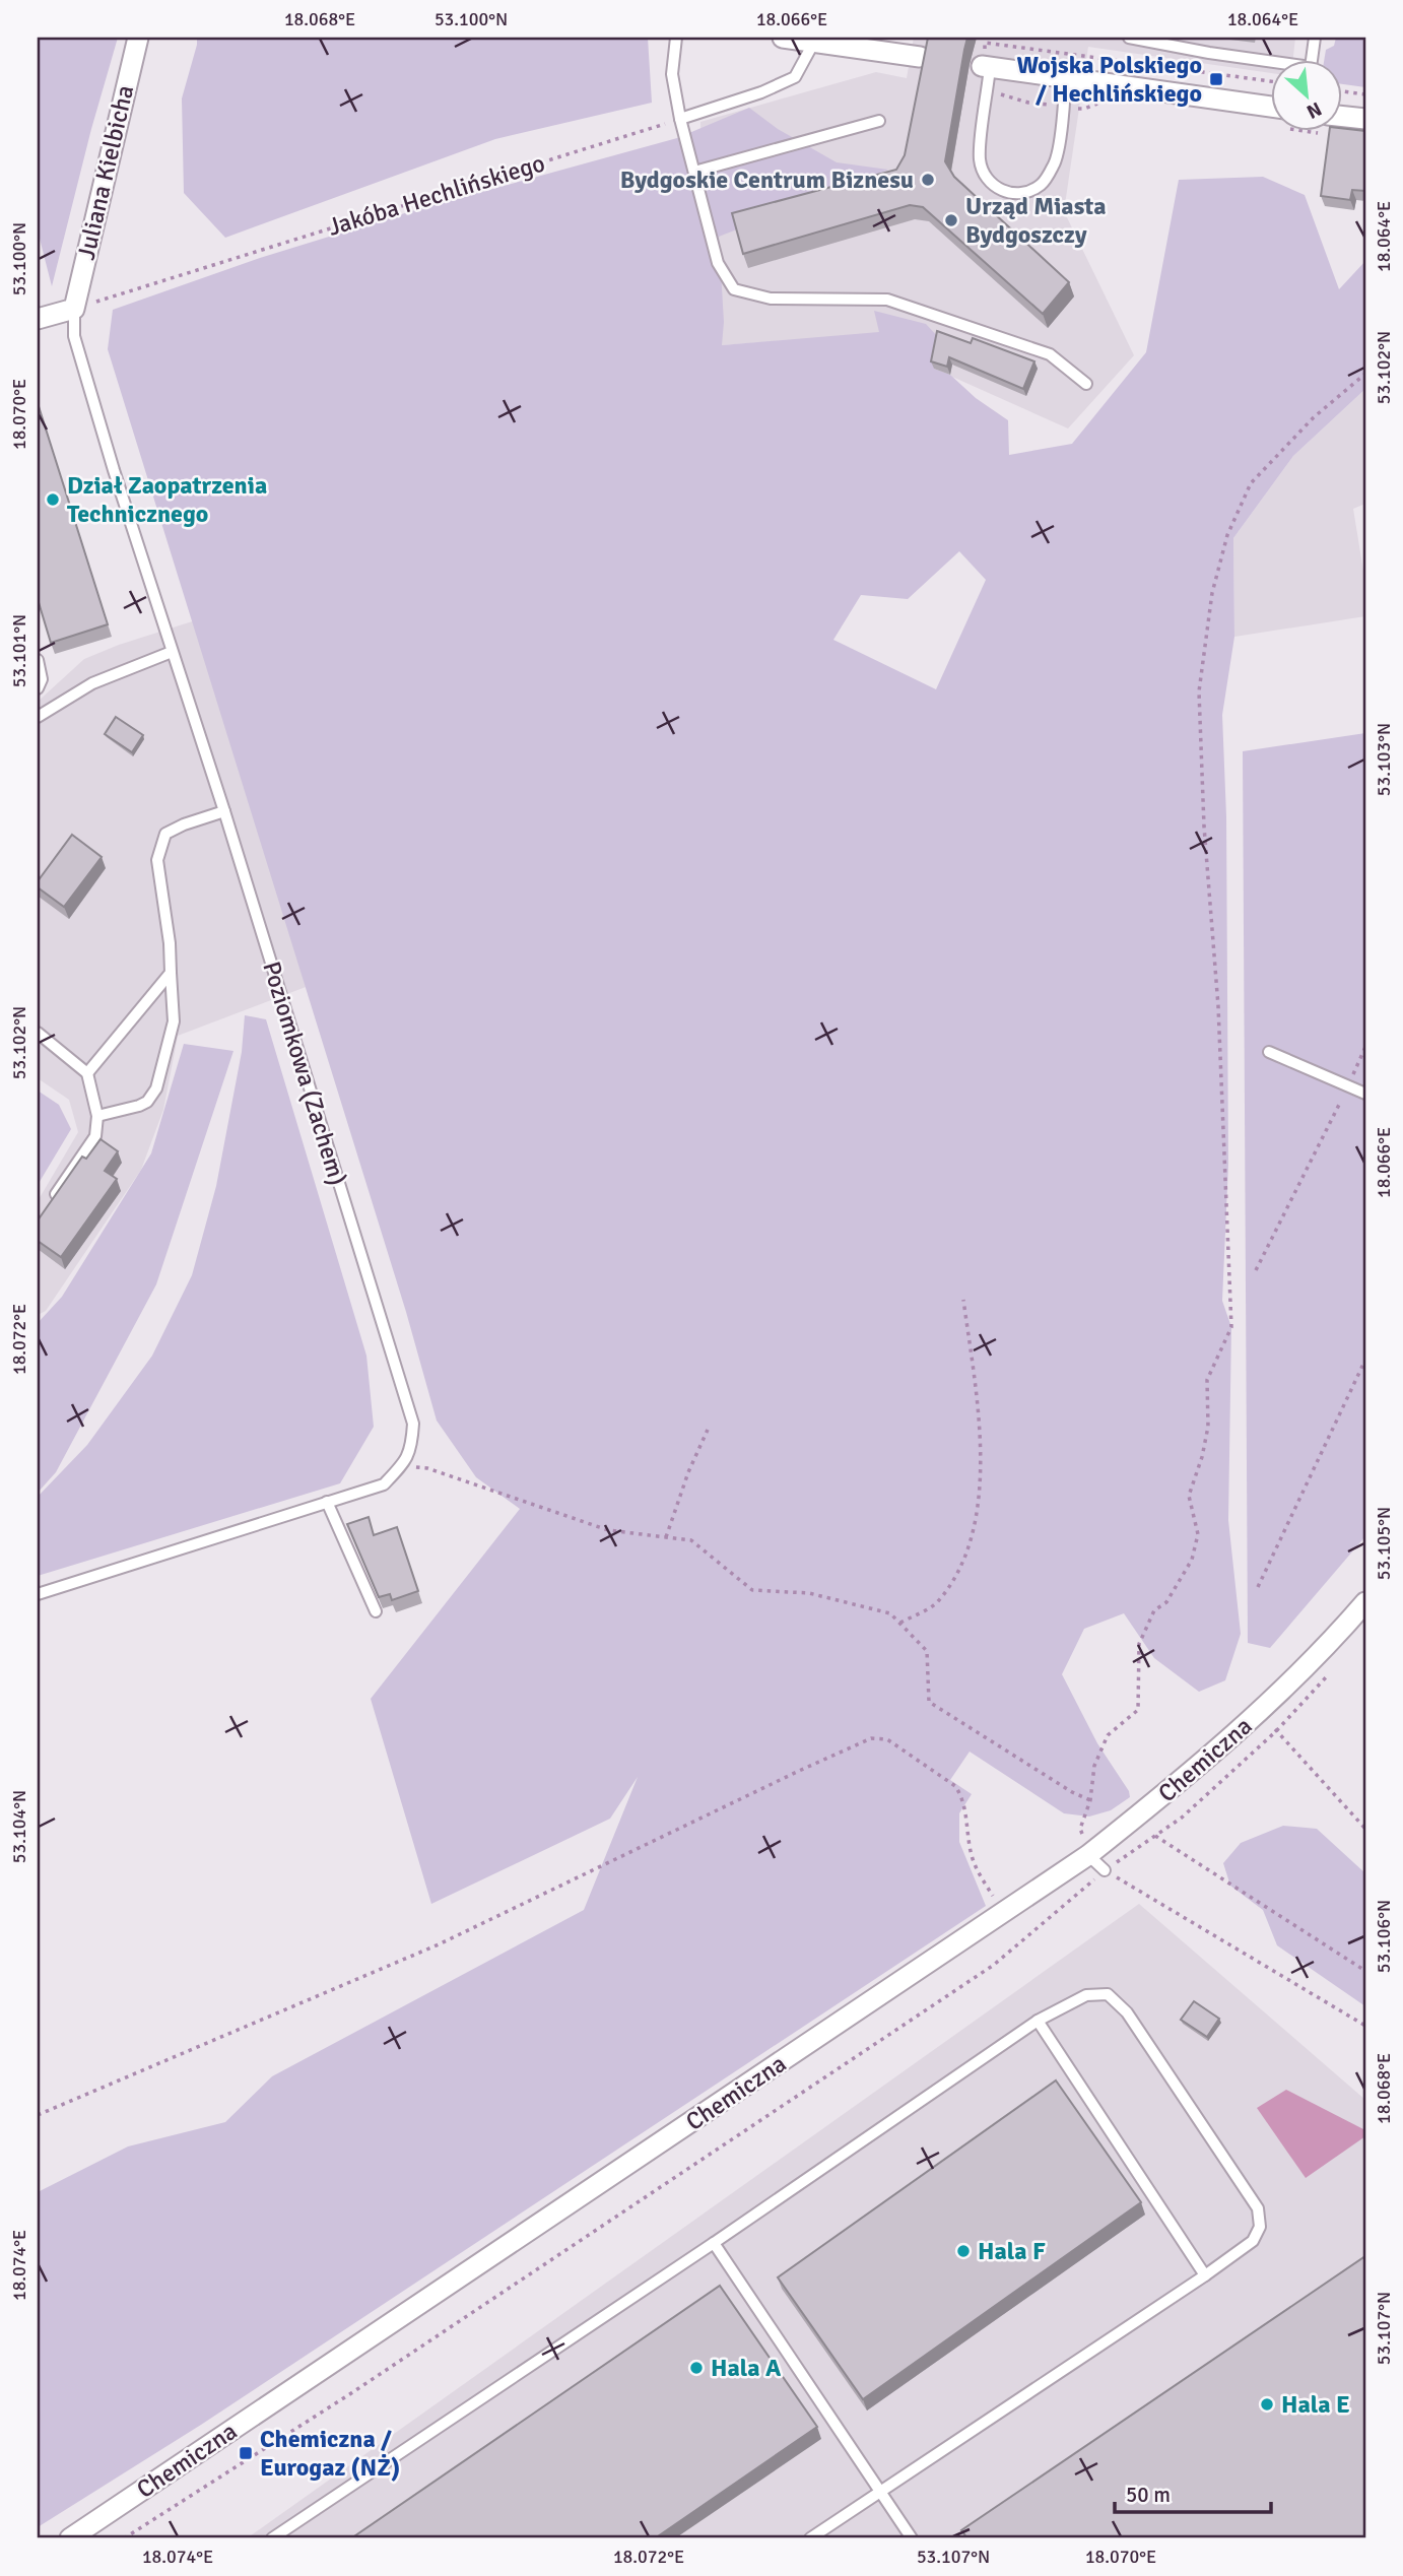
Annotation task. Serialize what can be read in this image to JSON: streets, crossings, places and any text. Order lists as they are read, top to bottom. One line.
{"streets":{"street":["Juliana Kielbicha","Chemiczna"],"lane":["Poziomkowa (Zachem)"],"path":["Jakóba Hechlińskiego"]},"crossings":[["Juliana Kielbicha","Jakóba Hechlińskiego"],["Juliana Kielbicha","Poziomkowa (Zachem)"],["Jakóba Hechlińskiego","Poziomkowa (Zachem)"]],"places":{"transit":["Wojska Polskiego / Hechlińskiego","Chemiczna / Eurogaz (NŻ)"],"other":["Bydgoskie Centrum Biznesu","Urząd Miasta Bydgoszczy","Dział Zaopatrzenia Technicznego","Hala F","Hala A","Hala E"]},"scale_bar":"50 m","north":"bottom right","coordinates":["18.068°E","53.100°N","18.066°E","18.064°E","53.102°N","18.070°E","53.101°N","53.103°N","18.072°E","53.105°N","53.104°N","53.106°N","18.074°E","53.107°N"]}
